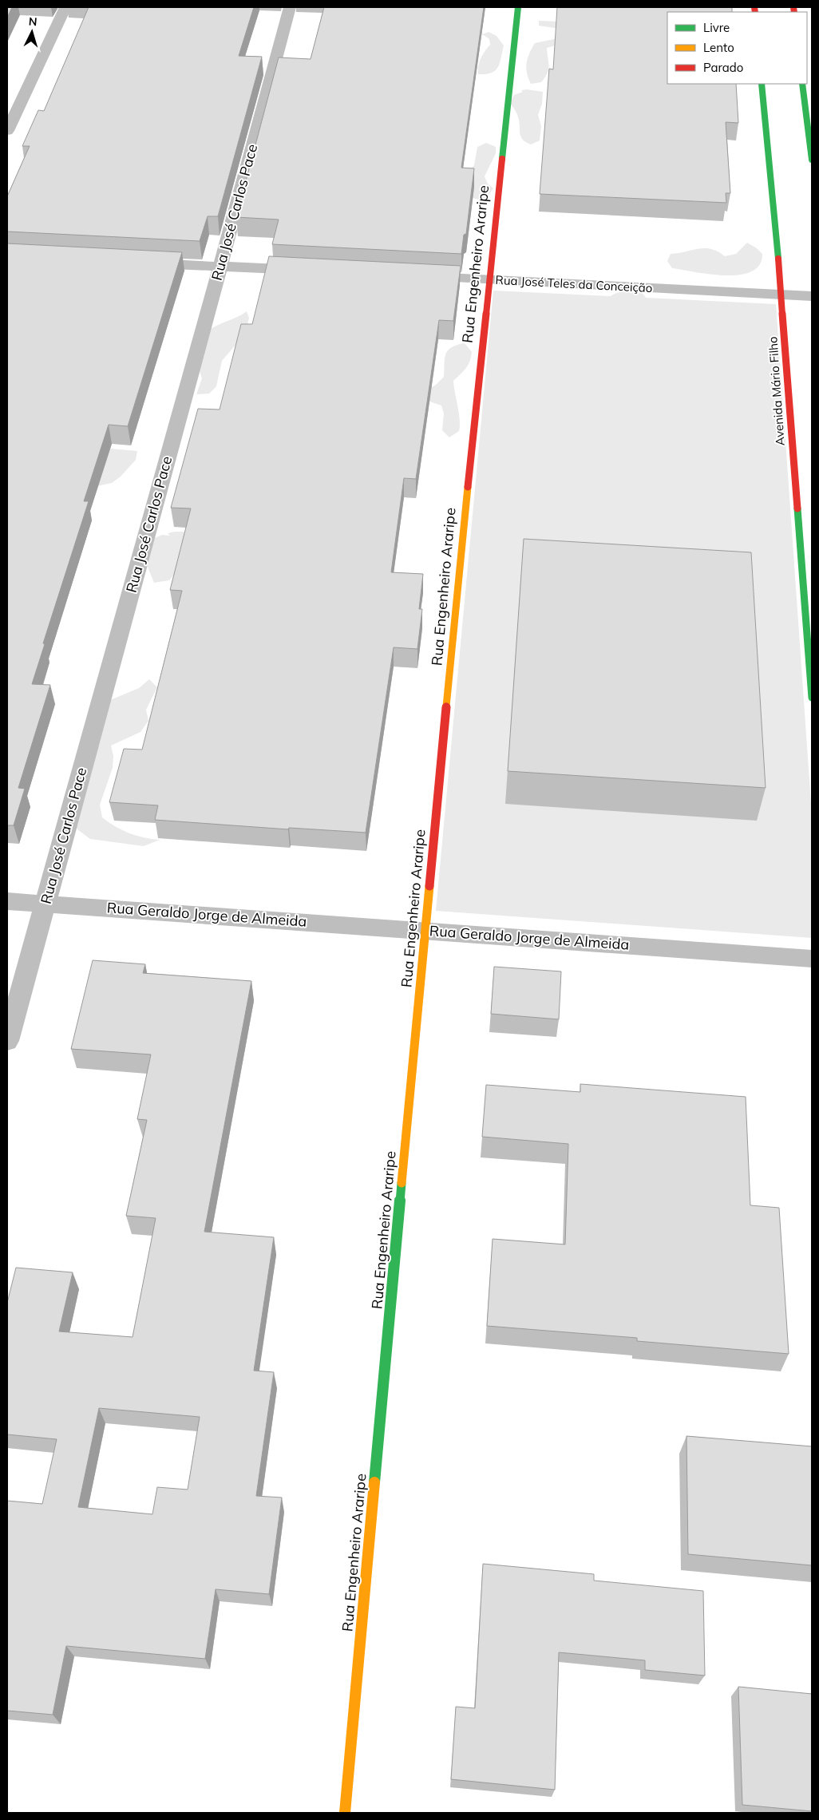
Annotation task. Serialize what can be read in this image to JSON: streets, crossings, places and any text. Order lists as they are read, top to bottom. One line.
{"streets":{"street":["Rua José Carlos Pace","Rua Engenheiro Araripe","Rua José Teles da Conceição","Avenida Mário Filho","Rua Geraldo Jorge de Almeida"]},"crossings":[["Rua José Carlos Pace","Rua Geraldo Jorge de Almeida"],["Rua Engenheiro Araripe","Rua José Teles da Conceição"],["Rua Engenheiro Araripe","Rua Geraldo Jorge de Almeida"],["Rua José Teles da Conceição","Avenida Mário Filho"]],"legend":["Livre","Lento","Parado"],"north":"top"}
